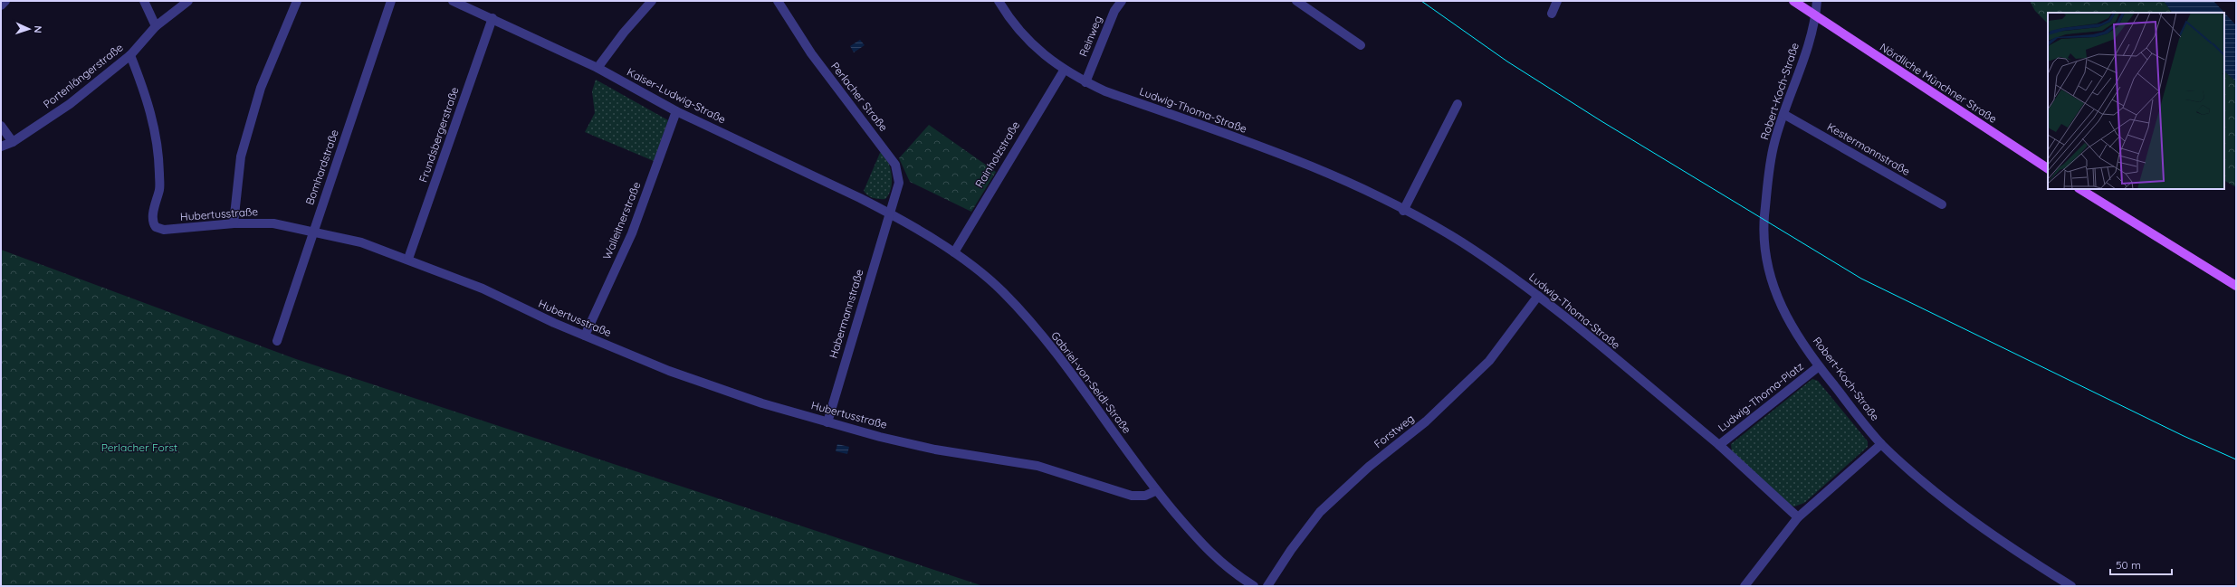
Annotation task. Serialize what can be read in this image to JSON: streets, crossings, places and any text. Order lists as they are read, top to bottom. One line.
{"streets":{"main road":["Nördliche Münchner Straße"],"street":["Reinweg","Portenlängerstraße","Robert-Koch-Straße","Kaiser-Ludwig-Straße","Perlacher Straße","Ludwig-Thoma-Straße","Frundsbergerstraße","Kestermannstraße","Rainholzstraße","Bomhardstraße","Hubertusstraße","Walleitnerstraße","Habermannstraße","Gabriel-von-Seidl-Straße","Ludwig-Thoma-Platz","Forstweg"]},"crossings":[["Reinweg","Ludwig-Thoma-Straße"],["Portenlängerstraße","Hubertusstraße"],["Nördliche Münchner Straße","Robert-Koch-Straße"],["Robert-Koch-Straße","Kestermannstraße"],["Robert-Koch-Straße","Ludwig-Thoma-Platz"],["Kaiser-Ludwig-Straße","Perlacher Straße"],["Kaiser-Ludwig-Straße","Frundsbergerstraße"],["Kaiser-Ludwig-Straße","Walleitnerstraße"],["Kaiser-Ludwig-Straße","Habermannstraße"],["Kaiser-Ludwig-Straße","Gabriel-von-Seidl-Straße"],["Perlacher Straße","Habermannstraße"],["Perlacher Straße","Gabriel-von-Seidl-Straße"],["Ludwig-Thoma-Straße","Rainholzstraße"],["Ludwig-Thoma-Straße","Ludwig-Thoma-Platz"],["Ludwig-Thoma-Straße","Forstweg"],["Frundsbergerstraße","Hubertusstraße"],["Rainholzstraße","Gabriel-von-Seidl-Straße"],["Bomhardstraße","Hubertusstraße"],["Hubertusstraße","Walleitnerstraße"],["Hubertusstraße","Habermannstraße"],["Hubertusstraße","Gabriel-von-Seidl-Straße"],["Habermannstraße","Gabriel-von-Seidl-Straße"]],"parks":["Perlacher Forst"],"scale_bar":"50 m","north":"right"}
